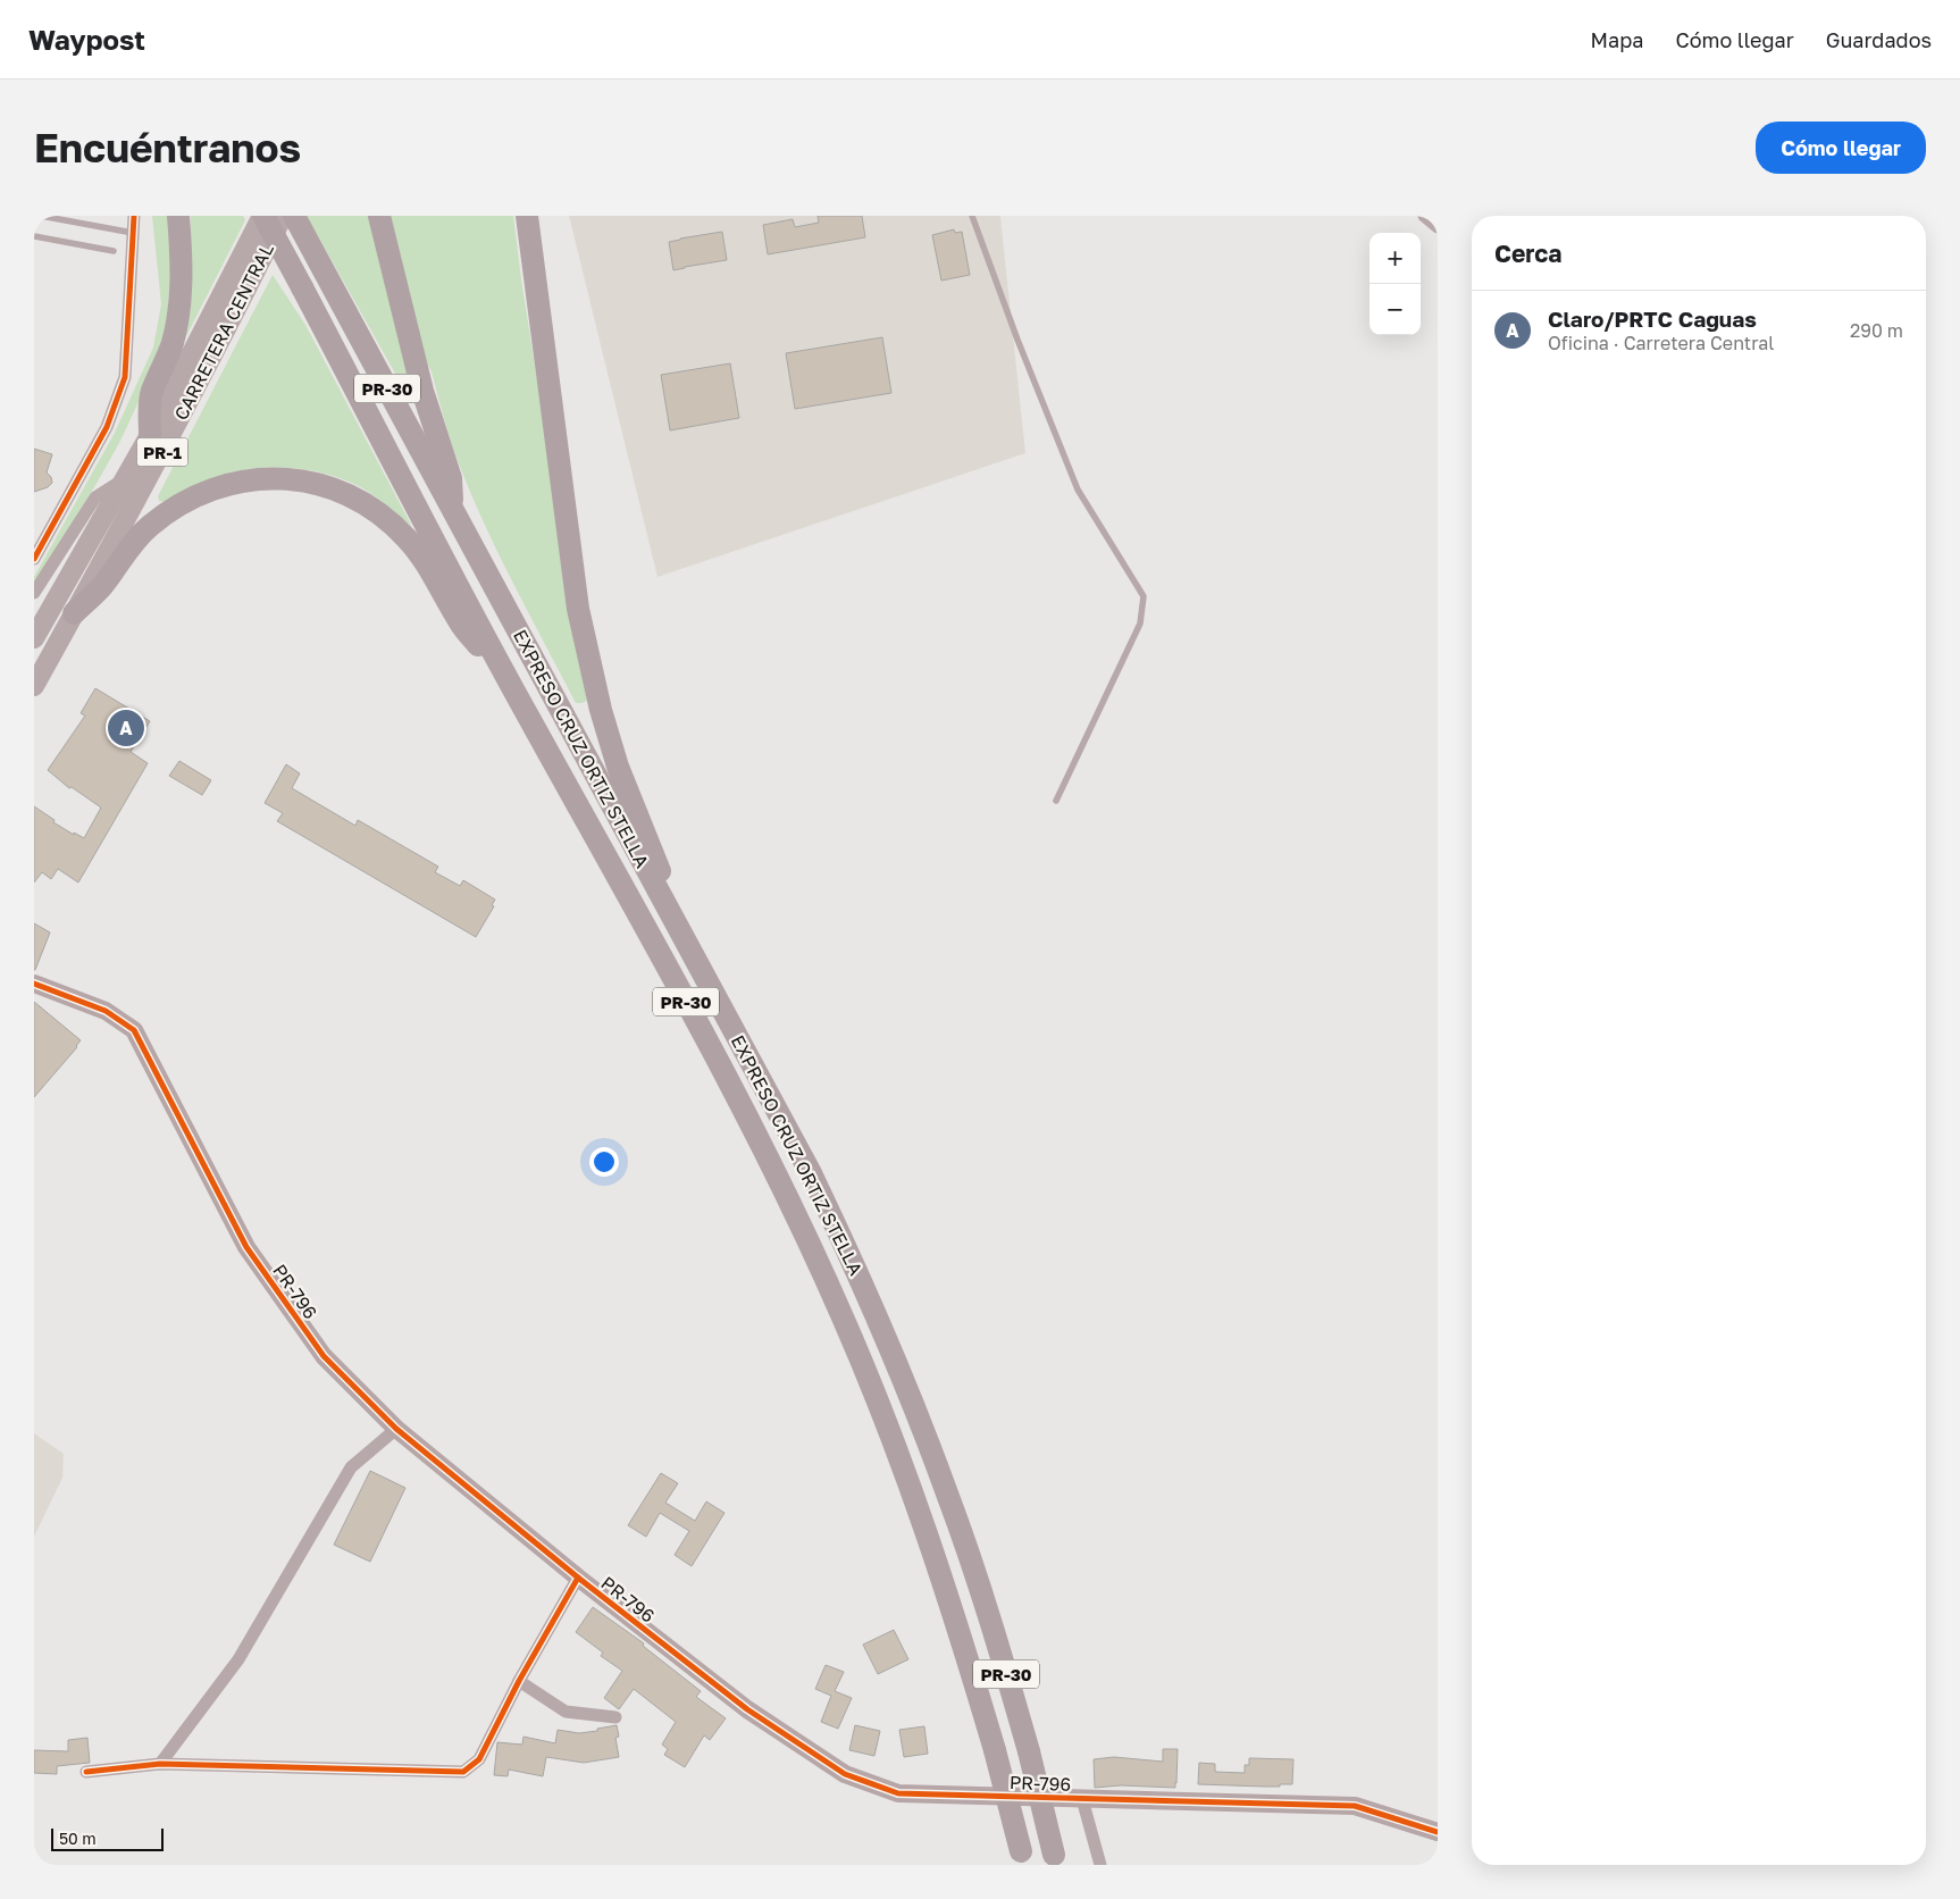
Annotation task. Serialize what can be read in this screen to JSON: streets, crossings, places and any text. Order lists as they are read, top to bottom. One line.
{"streets":{"highway":["PR-30","EXPRESO CRUZ ORTIZ STELLA"],"main road":["CARRETERA CENTRAL","PR-1"],"street":["PR-796"]},"crossings":[["CARRETERA CENTRAL","EXPRESO CRUZ ORTIZ STELLA"]],"scale_bar":"50 m","page":{"header":"Waypost","nav":["Mapa","Cómo llegar","Guardados"],"buttons":"Cómo llegar","title":"Encuéntranos","heading":"Cerca","map_buttons":["+","−"],"list":[{"mark":"A","name":"Claro/PRTC Caguas","note":"Oficina · Carretera Central","value":"290 m"}],"pins":"A","scale":"50 m"}}
